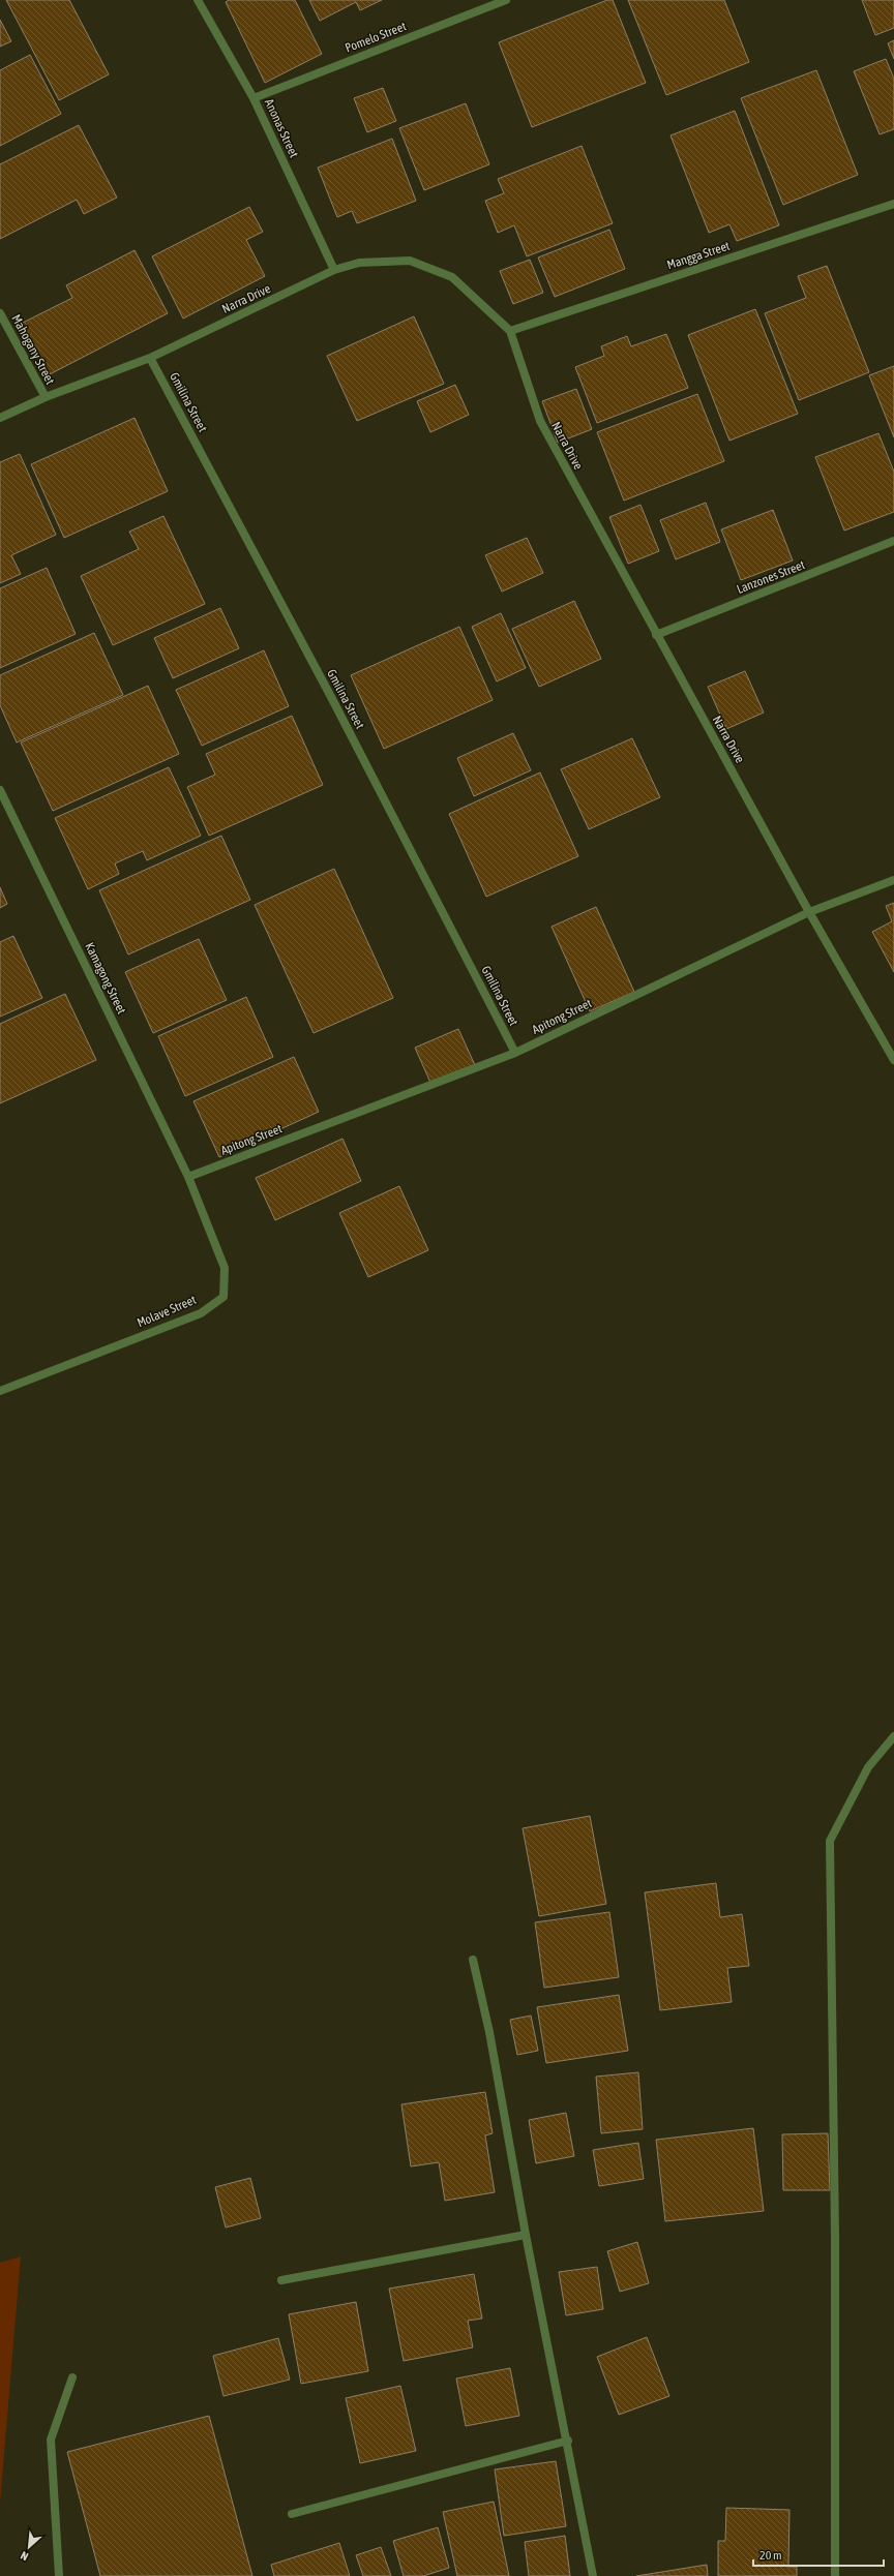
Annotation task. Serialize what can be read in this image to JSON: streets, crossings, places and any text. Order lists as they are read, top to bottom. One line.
{"streets":{"street":["Pomelo Street","Anonas Street","Mangga Street","Narra Drive","Mahogany Street","Gmilina Street","Lanzones Street","Kamagong Street","Apitong Street","Molave Street"]},"crossings":[["Pomelo Street","Anonas Street"],["Anonas Street","Narra Drive"],["Mangga Street","Narra Drive"],["Narra Drive","Mahogany Street"],["Narra Drive","Gmilina Street"],["Narra Drive","Lanzones Street"],["Narra Drive","Apitong Street"],["Gmilina Street","Apitong Street"],["Kamagong Street","Apitong Street"],["Kamagong Street","Molave Street"],["Apitong Street","Molave Street"]],"scale_bar":"20 m","north":"bottom left"}
